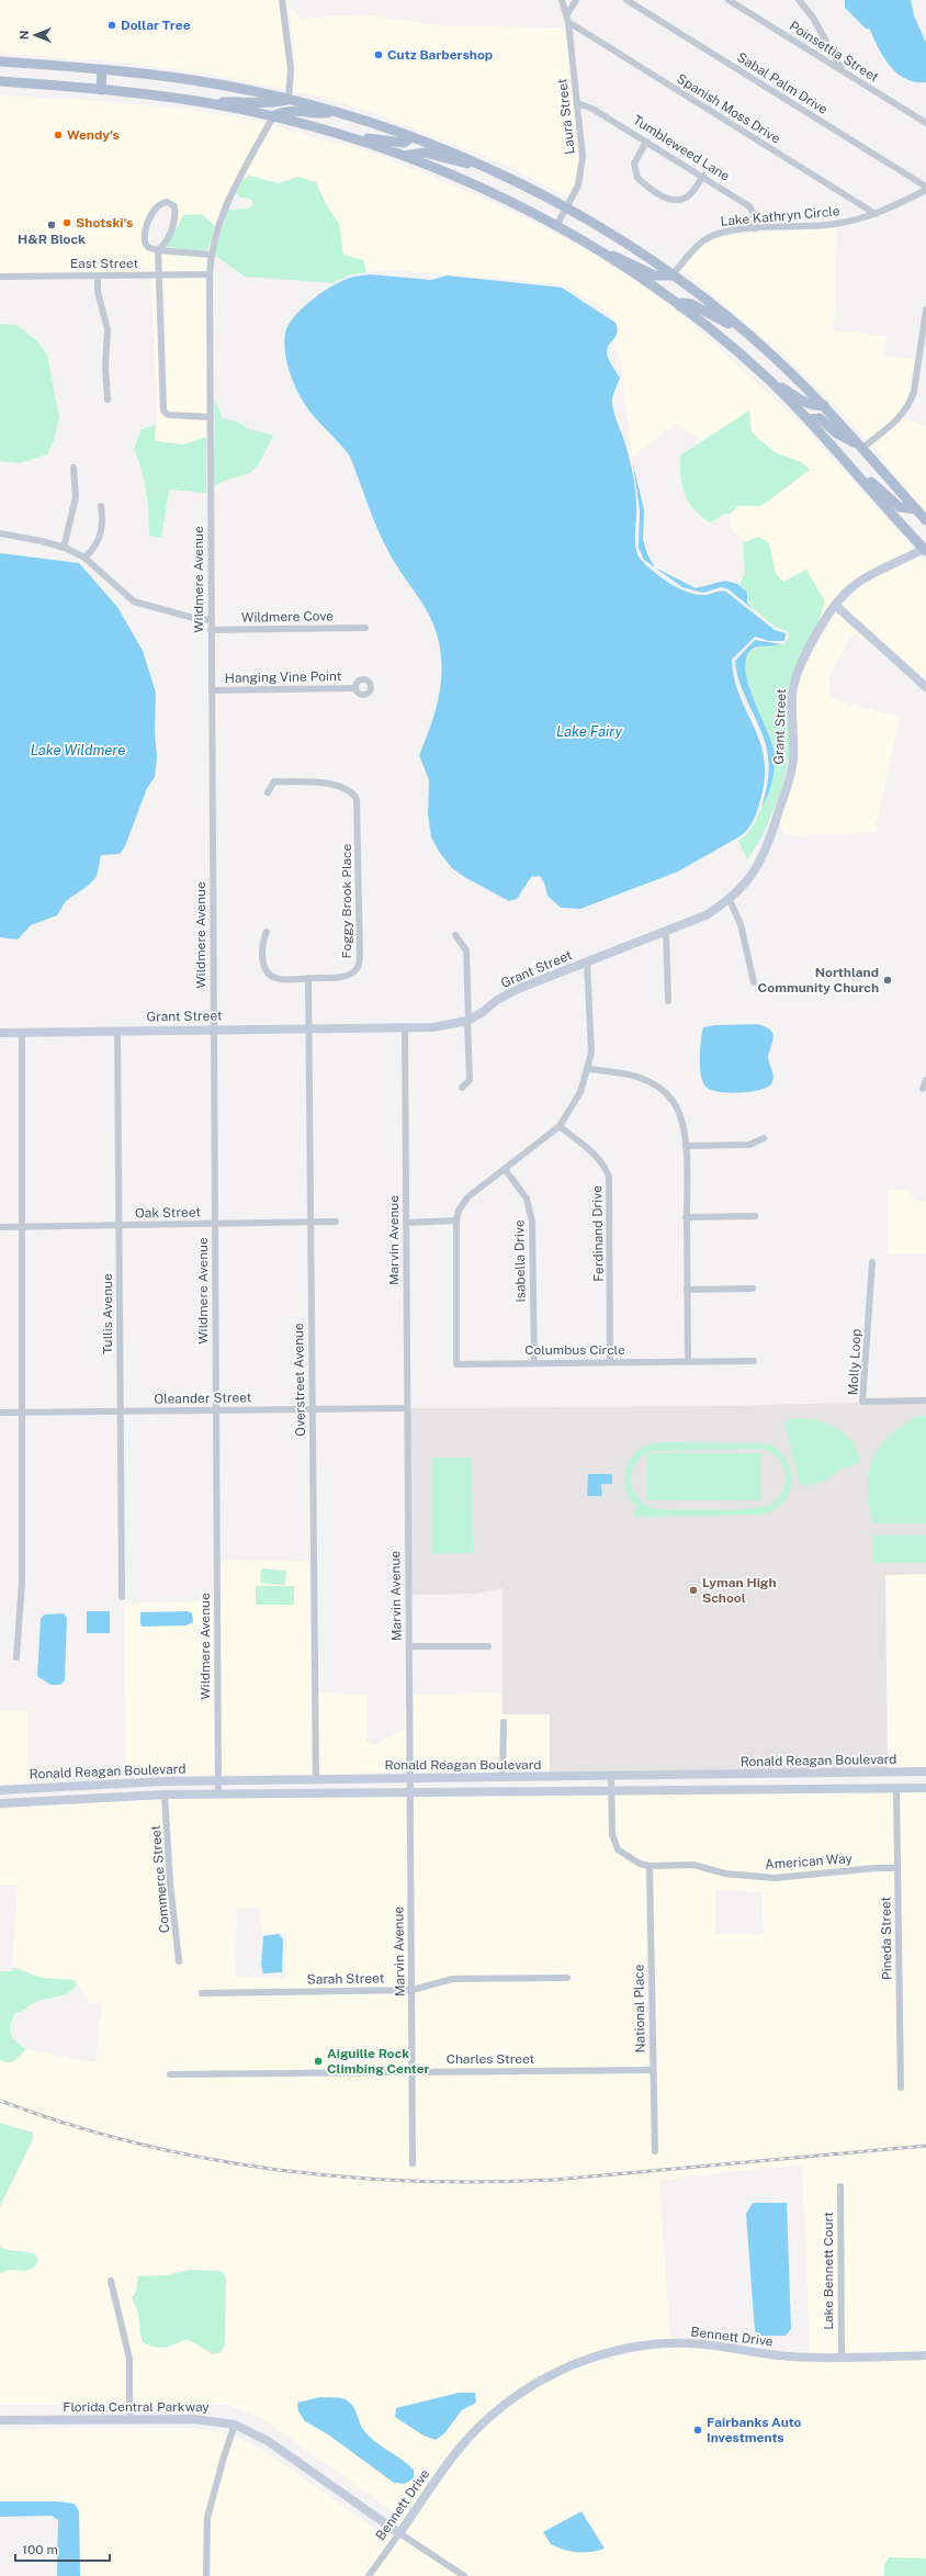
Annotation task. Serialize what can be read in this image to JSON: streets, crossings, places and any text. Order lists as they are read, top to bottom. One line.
{"streets":{"street":["Poinsettia Street","Sabal Palm Drive","Spanish Moss Drive","Laura Street","Tumbleweed Lane","Lake Kathryn Circle","East Street","Wildmere Avenue","Wildmere Cove","Hanging Vine Point","Grant Street","Foggy Brook Place","Oak Street","Ferdinand Drive","Marvin Avenue","Isabella Drive","Tullis Avenue","Columbus Circle","Molly Loop","Overstreet Avenue","Oleander Street","Ronald Reagan Boulevard","American Way","Commerce Street","Pineda Street","Sarah Street","National Place","Charles Street","Lake Bennett Court","Bennett Drive","Florida Central Parkway"]},"crossings":[["Sabal Palm Drive","Lake Kathryn Circle"],["Spanish Moss Drive","Laura Street"],["Spanish Moss Drive","Lake Kathryn Circle"],["Laura Street","Tumbleweed Lane"],["Tumbleweed Lane","Lake Kathryn Circle"],["East Street","Wildmere Avenue"],["Wildmere Avenue","Wildmere Cove"],["Wildmere Avenue","Hanging Vine Point"],["Wildmere Avenue","Grant Street"],["Wildmere Avenue","Oak Street"],["Wildmere Avenue","Oleander Street"],["Wildmere Avenue","Ronald Reagan Boulevard"],["Grant Street","Marvin Avenue"],["Grant Street","Tullis Avenue"],["Grant Street","Columbus Circle"],["Grant Street","Overstreet Avenue"],["Foggy Brook Place","Overstreet Avenue"],["Oak Street","Tullis Avenue"],["Oak Street","Overstreet Avenue"],["Ferdinand Drive","Columbus Circle"],["Marvin Avenue","Oleander Street"],["Marvin Avenue","Ronald Reagan Boulevard"],["Marvin Avenue","Sarah Street"],["Marvin Avenue","Charles Street"],["Isabella Drive","Columbus Circle"],["Tullis Avenue","Oleander Street"],["Overstreet Avenue","Oleander Street"],["Overstreet Avenue","Ronald Reagan Boulevard"],["Ronald Reagan Boulevard","American Way"],["Ronald Reagan Boulevard","Commerce Street"],["Ronald Reagan Boulevard","Pineda Street"],["American Way","Pineda Street"],["American Way","National Place"],["National Place","Charles Street"],["Lake Bennett Court","Bennett Drive"],["Bennett Drive","Florida Central Parkway"]],"water":["Lake Fairy","Lake Wildmere"],"places":["Dollar Tree","Cutz Barbershop","Wendy's","Shotski's","H&R Block","Northland Community Church","Lyman High School","Aiguille Rock Climbing Center","Fairbanks Auto Investments"],"scale_bar":"100 m","north":"left"}
